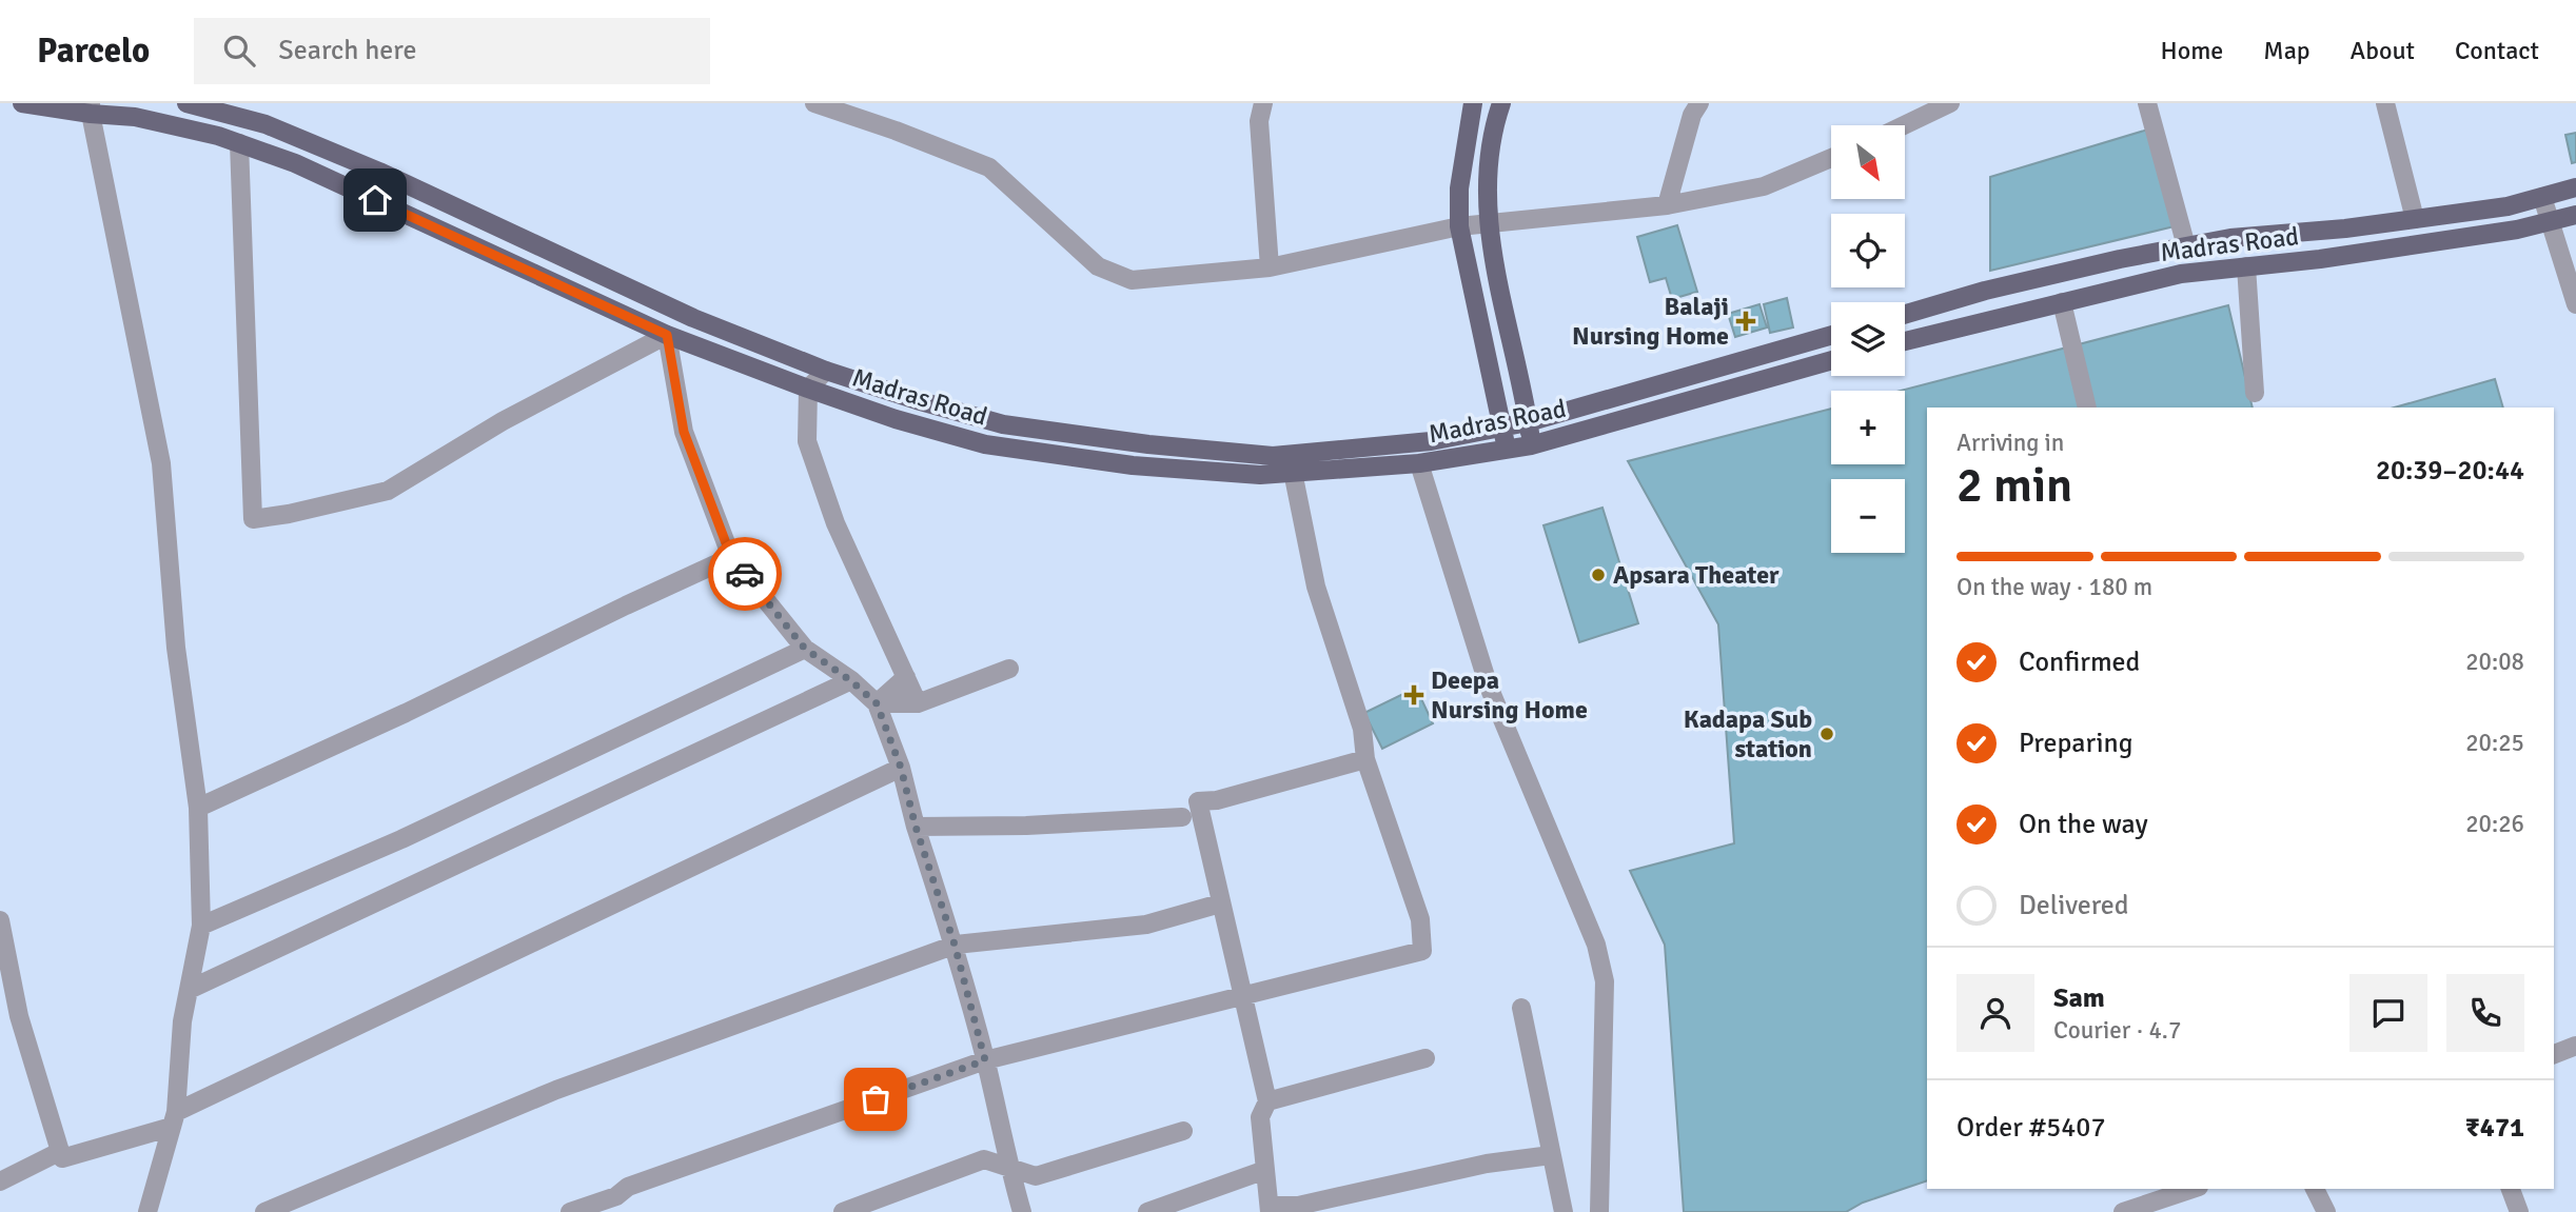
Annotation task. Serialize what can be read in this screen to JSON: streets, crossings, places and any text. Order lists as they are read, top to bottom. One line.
{"streets":{"main road":["Madras Road"]},"places":{"health":["Balaji Nursing Home","Deepa Nursing Home"],"other":["Apsara Theater","Kadapa Sub station"]},"north":"bottom right","page":{"header":"Parcelo","search":"Search here","nav":["Home","Map","About","Contact"],"map_buttons":["+","−"],"heading":["2 min","Arriving in","20:39–20:44"],"panel":["Sam","Courier · 4.7","Order #5407","₹471"],"bar":"On the way · 180 m","list":[["Confirmed","20:08"],["Preparing","20:25"],["On the way","20:26"],"Delivered"]}}
